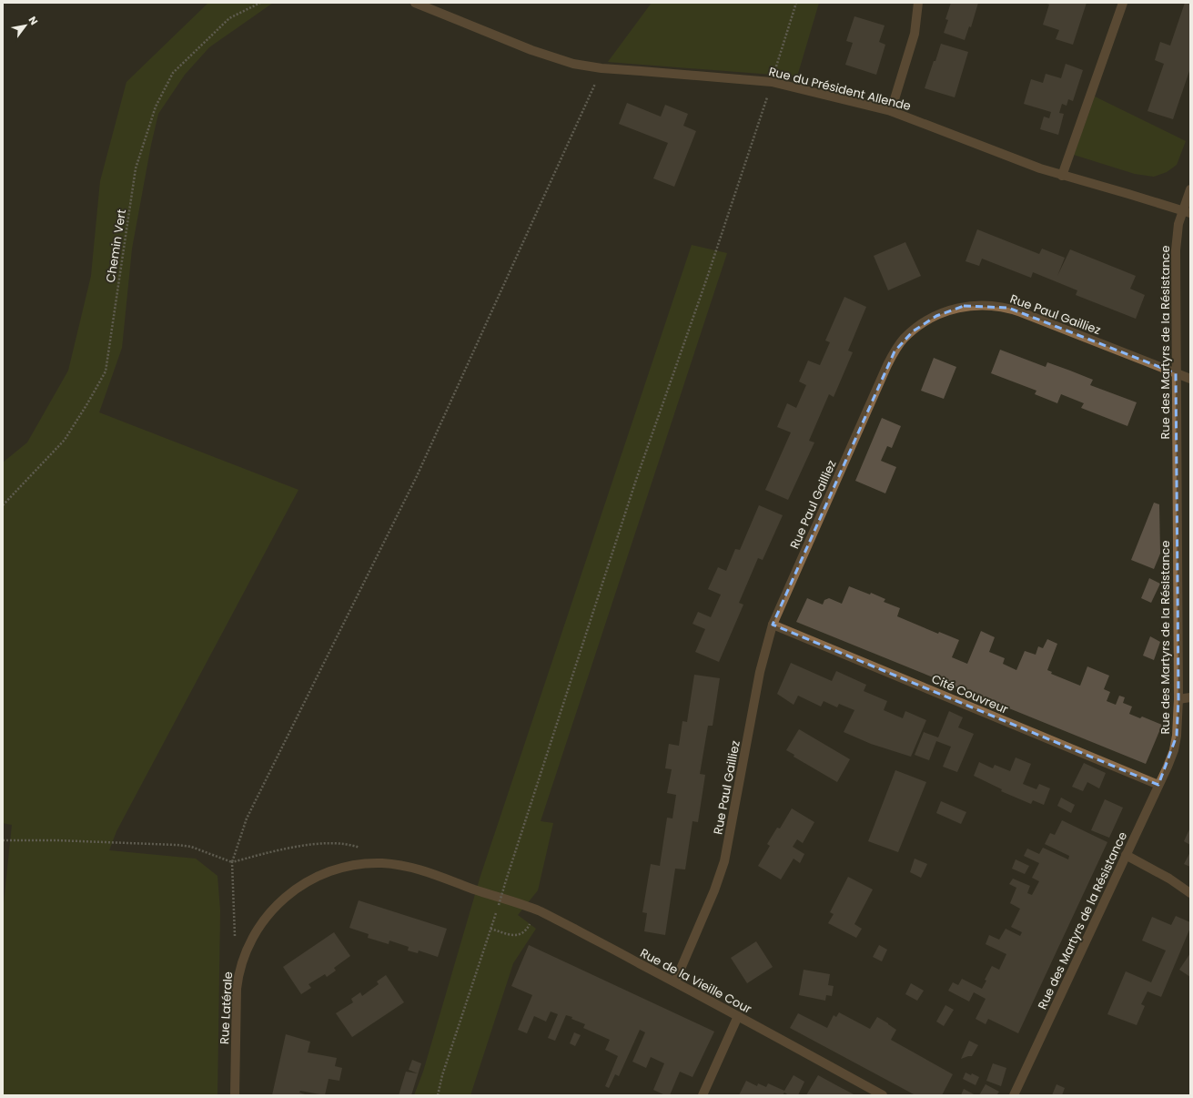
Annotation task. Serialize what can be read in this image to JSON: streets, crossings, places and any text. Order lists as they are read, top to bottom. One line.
{"streets":{"street":["Rue du Président Allende","Rue Paul Gailliez","Rue des Martyrs de la Résistance","Cité Couvreur","Rue de la Vieille Cour","Rue Latérale"],"path":["Chemin Vert"]},"crossings":[["Rue du Président Allende","Rue des Martyrs de la Résistance"],["Rue Paul Gailliez","Rue des Martyrs de la Résistance"],["Rue Paul Gailliez","Cité Couvreur"],["Rue Paul Gailliez","Rue de la Vieille Cour"],["Rue des Martyrs de la Résistance","Cité Couvreur"],["Rue de la Vieille Cour","Rue Latérale"]],"north":"top right"}
